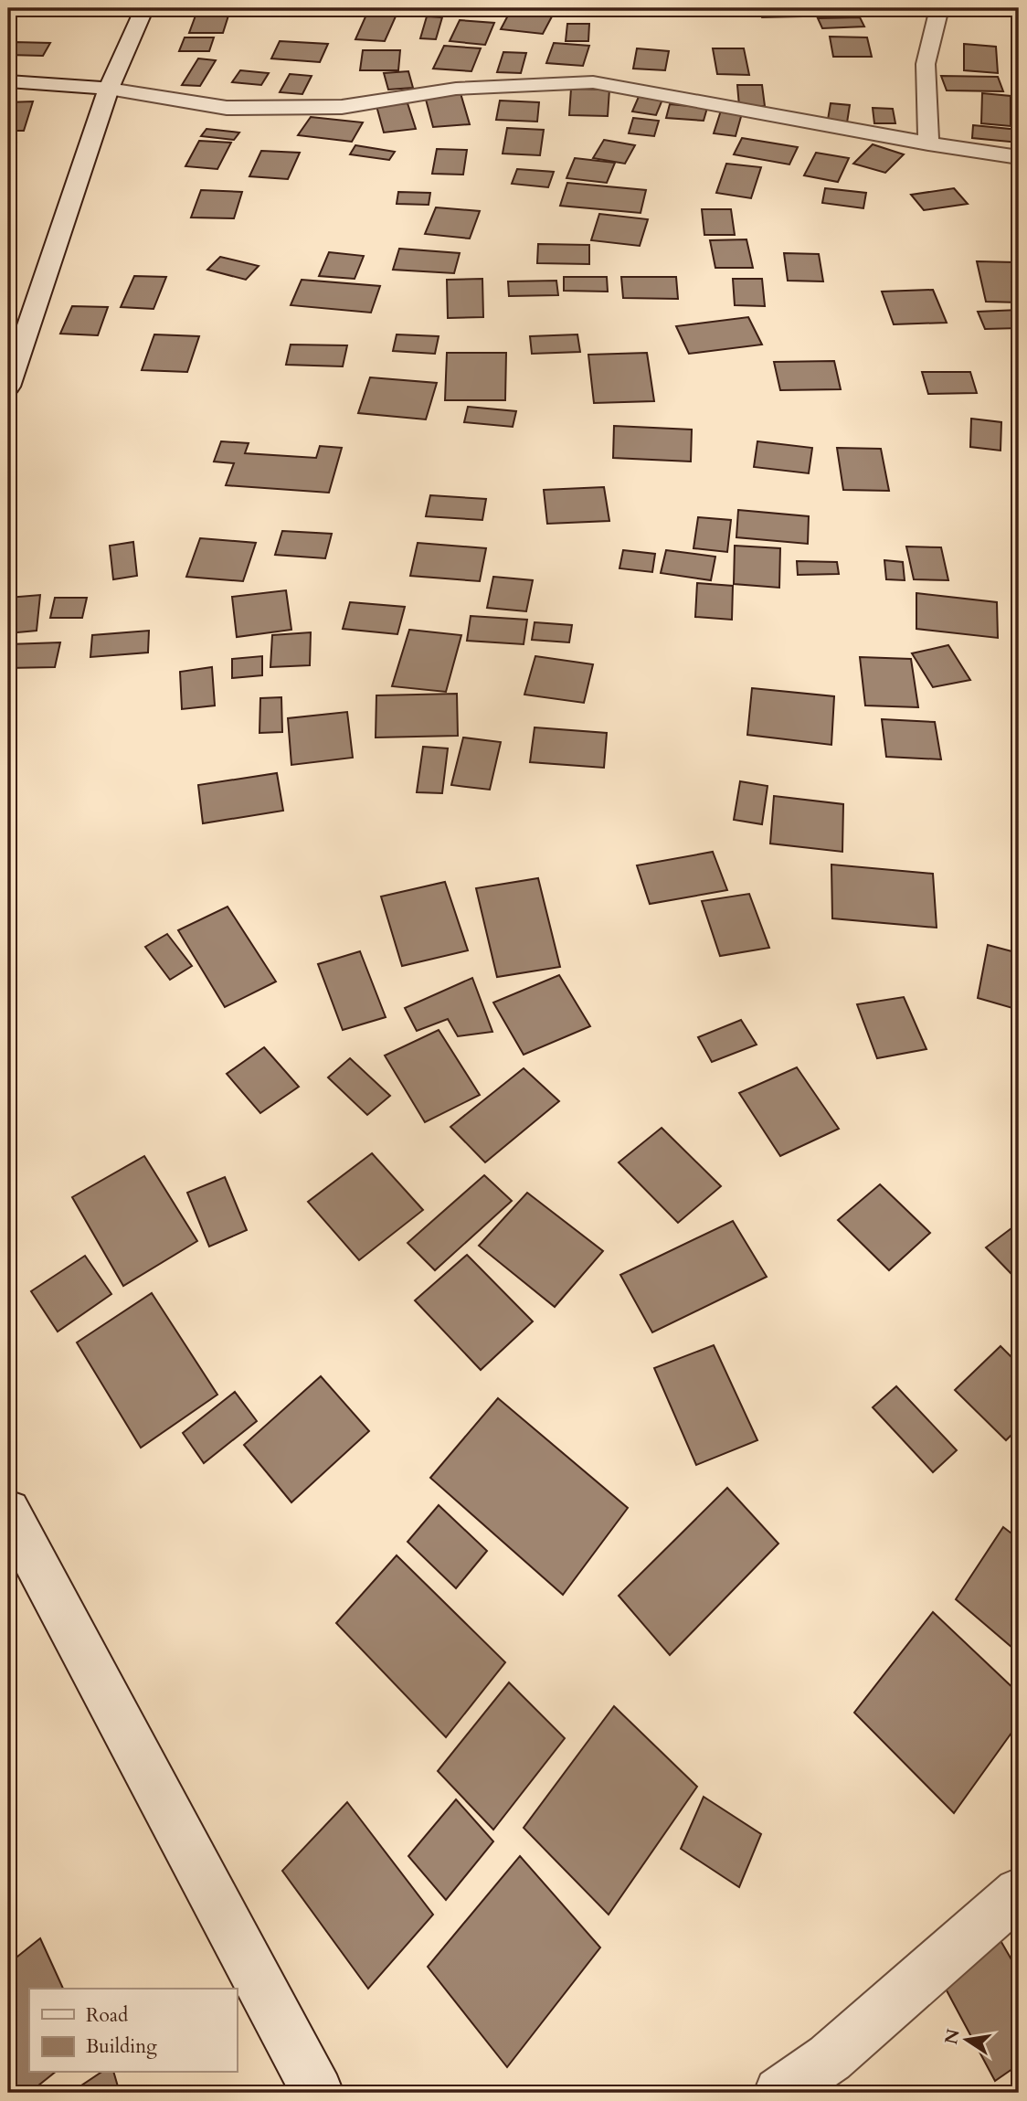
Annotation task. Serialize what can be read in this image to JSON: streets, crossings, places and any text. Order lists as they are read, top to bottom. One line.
{"legend":["Road","Building"],"north":"left"}
